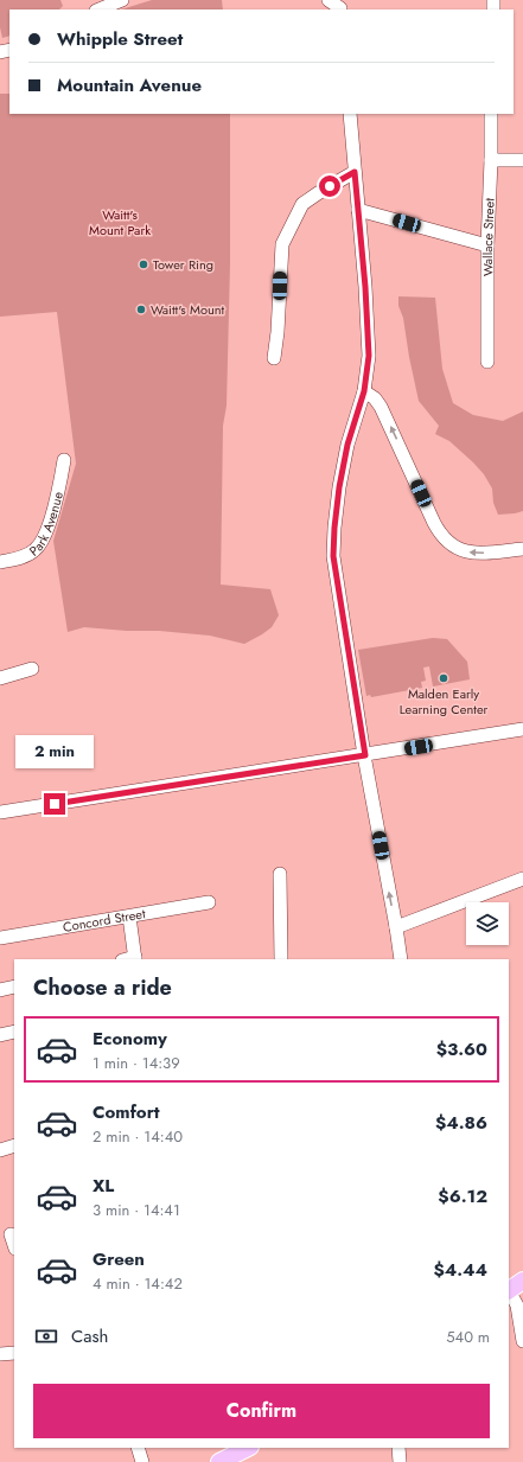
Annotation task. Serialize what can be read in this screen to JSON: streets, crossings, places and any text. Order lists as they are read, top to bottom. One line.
{"streets":{"street":["Wallace Street","Park Avenue","Concord Street"]},"parks":["Waitt's Mount Park"],"places":["Tower Ring","Waitt's Mount","Malden Early Learning Center"],"page":{"banner":["Whipple Street","Mountain Avenue"],"bubble":"2 min","heading":"Choose a ride","list":[{"name":"Economy","note":"1 min · 14:39","value":"$3.60"},{"name":"Comfort","note":"2 min · 14:40","value":"$4.86"},{"name":"XL","note":"3 min · 14:41","value":"$6.12"},{"name":"Green","note":"4 min · 14:42","value":"$4.44"}],"pay":["Cash","540 m"],"buttons":"Confirm"}}
